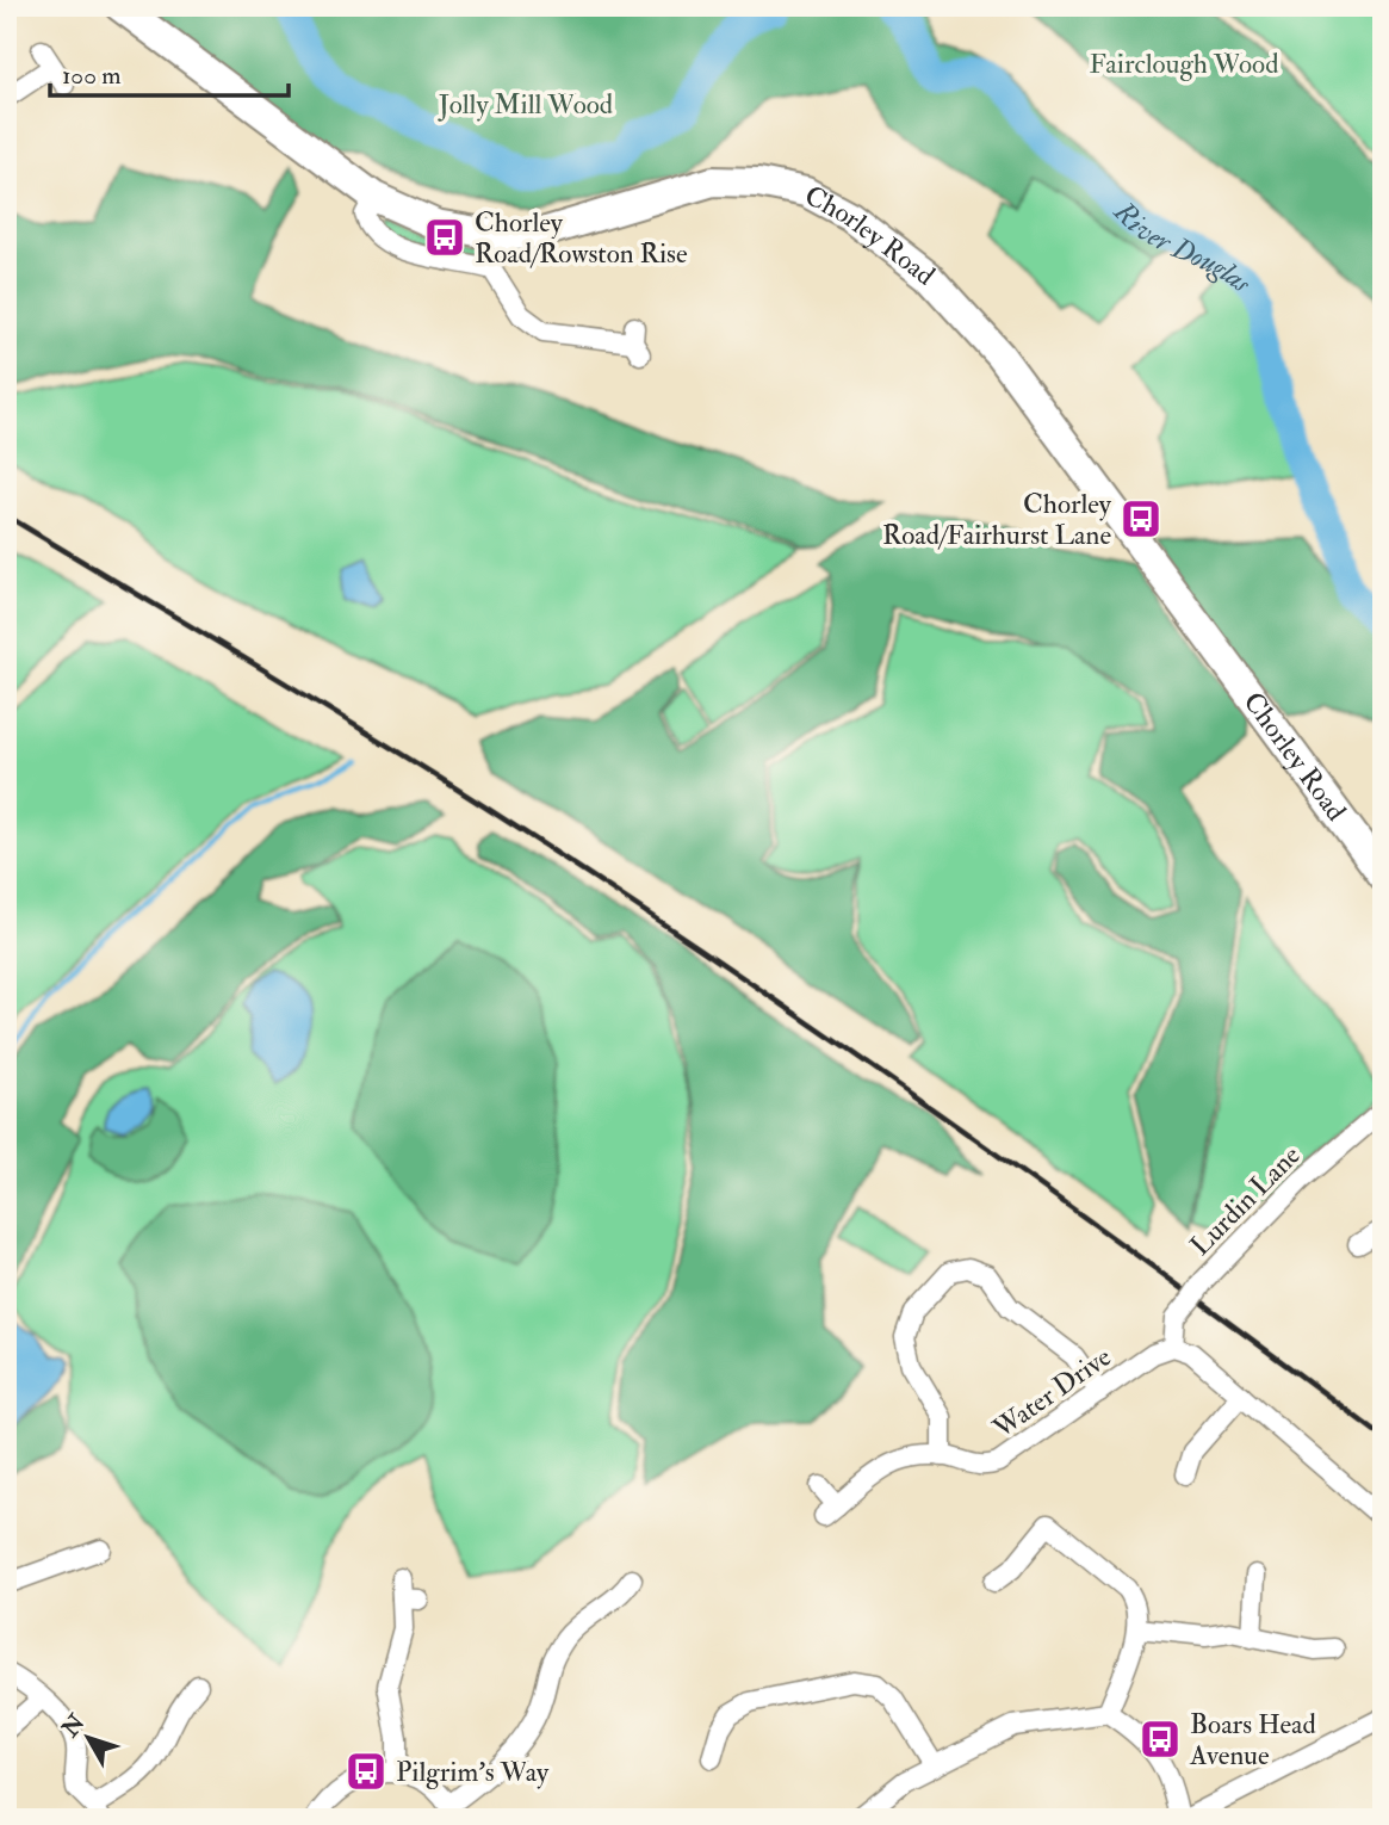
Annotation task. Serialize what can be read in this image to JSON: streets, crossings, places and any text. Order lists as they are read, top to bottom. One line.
{"streets":{"main road":["Chorley Road"],"street":["Lurdin Lane","Water Drive"]},"crossings":[["Lurdin Lane","Water Drive"]],"water":["River Douglas"],"parks":["Fairclough Wood","Jolly Mill Wood"],"places":{"bus stop":["Chorley Road/Rowston Rise","Chorley Road/Fairhurst Lane","Boars Head Avenue","Pilgrim's Way"]},"scale_bar":"100 m","north":"top left"}
